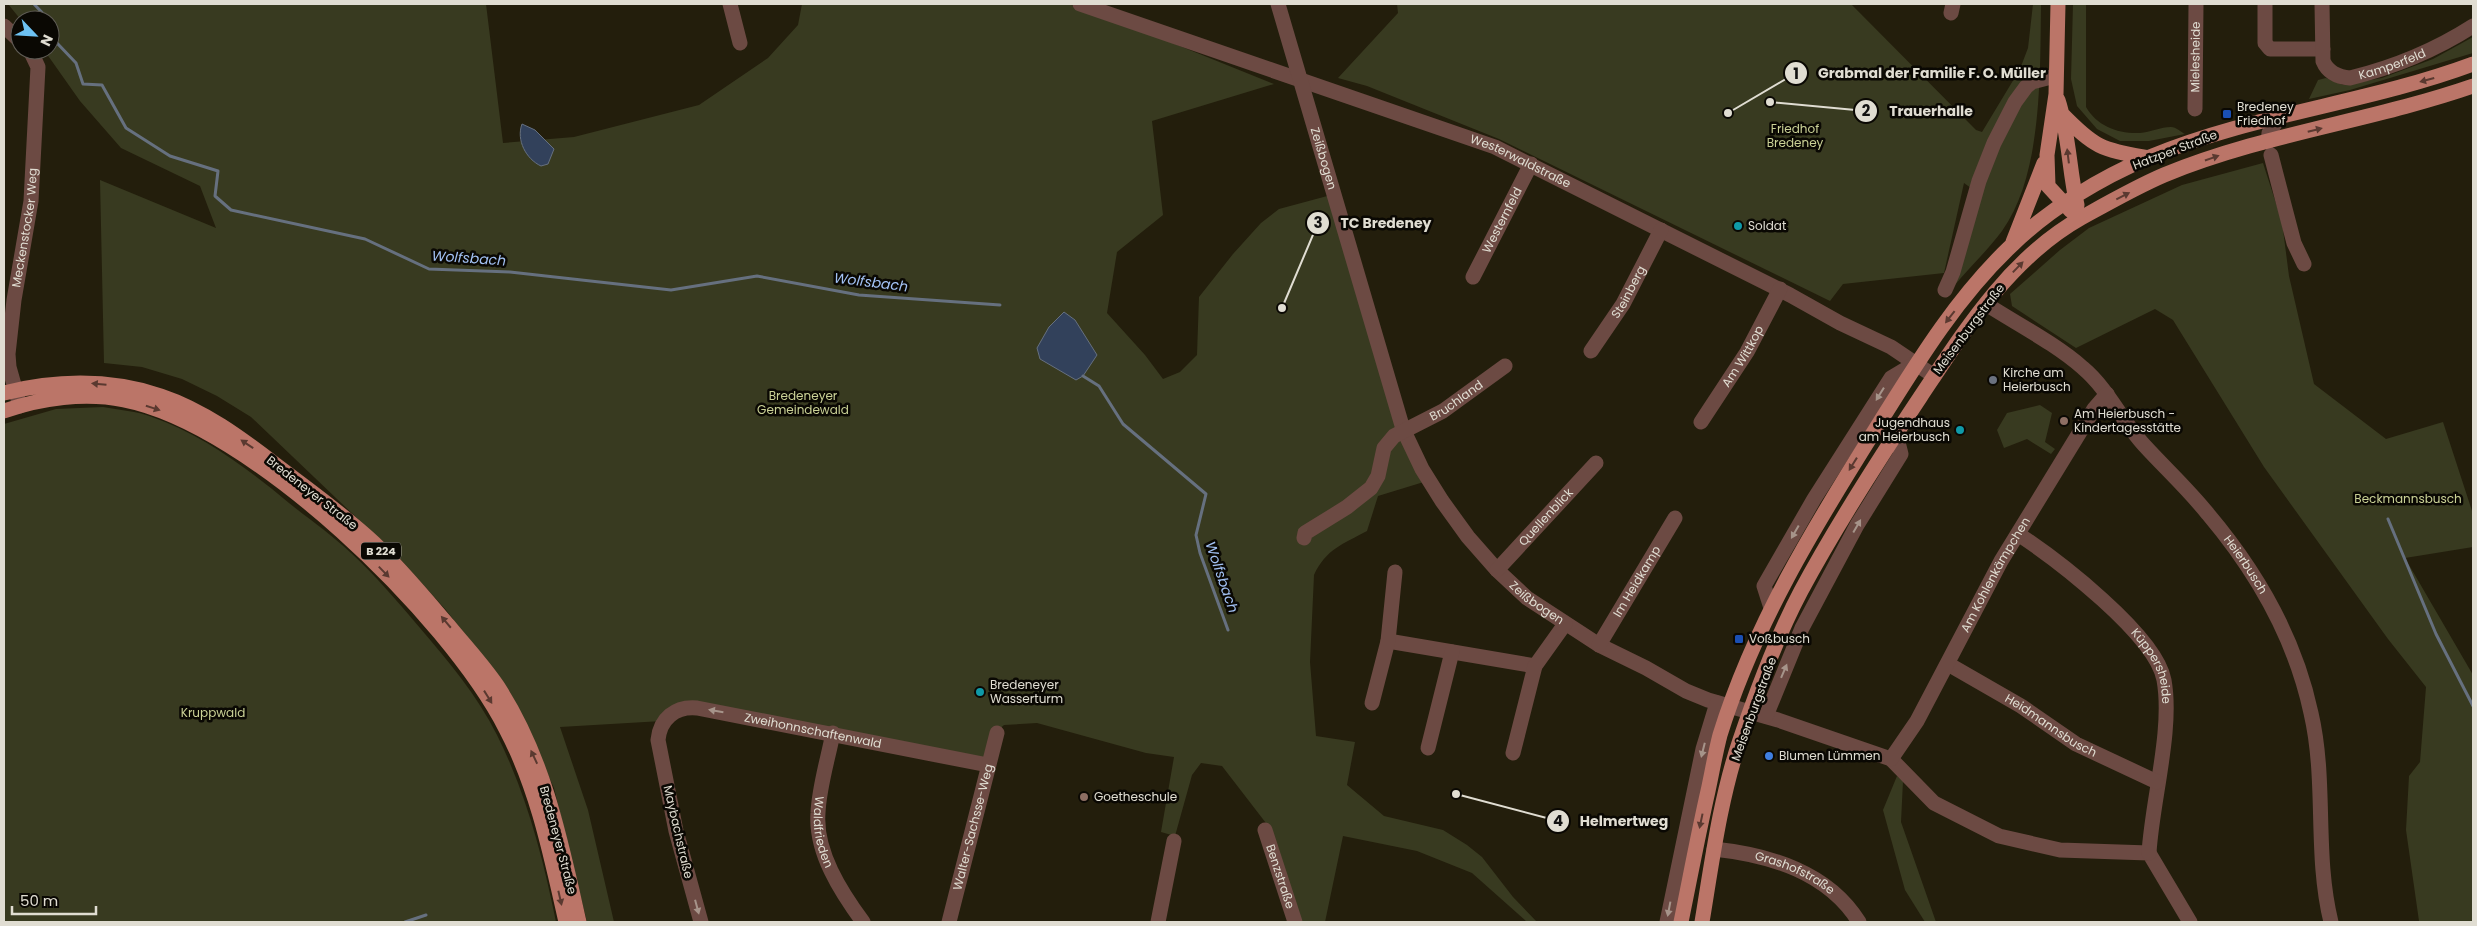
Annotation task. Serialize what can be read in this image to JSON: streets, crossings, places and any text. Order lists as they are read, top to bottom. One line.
{"streets":{"main road":["Hatzper Straße","Meisenburgstraße","Bredeneyer Straße","B 224"],"street":["Mielesheide","Kamperfeld","Zeißbogen","Westerwaldstraße","Westernfeld","Meckenstocker Weg","Steinberg","Am Wittkop","Bruchland","Quellenblick","Heierbusch","Am Kohlenkämpchen","Im Heidkamp","Küppersheide","Heidmannsbusch","Zweihonnschaftenwald","Walter-Sachsse-Weg","Waldfrieden","Maybachstraße","Grashofstraße","Benzstraße"]},"crossings":[["Hatzper Straße","Meisenburgstraße"],["Zeißbogen","Westerwaldstraße"],["Zeißbogen","Meisenburgstraße"],["Zeißbogen","Bruchland"],["Zeißbogen","Quellenblick"],["Zeißbogen","Im Heidkamp"],["Westerwaldstraße","Westernfeld"],["Westerwaldstraße","Steinberg"],["Westerwaldstraße","Meisenburgstraße"],["Westerwaldstraße","Am Wittkop"],["Meckenstocker Weg","Bredeneyer Straße"],["Meisenburgstraße","Heierbusch"],["Meisenburgstraße","Grashofstraße"],["Heierbusch","Am Kohlenkämpchen"],["Am Kohlenkämpchen","Küppersheide"],["Am Kohlenkämpchen","Heidmannsbusch"],["Küppersheide","Heidmannsbusch"],["Zweihonnschaftenwald","Walter-Sachsse-Weg"],["Zweihonnschaftenwald","Waldfrieden"],["Zweihonnschaftenwald","Maybachstraße"]],"one_way":["Zweihonnschaftenwald","Maybachstraße"],"water":["Wolfsbach"],"parks":["Friedhof Bredeney","Bredeneyer Gemeindewald","Beckmannsbusch","Kruppwald"],"places":{"other":["Trauerhalle","Grabmal der Familie F. O. Müller","Soldat","TC Bredeney","Kirche am Heierbusch","Am Heierbusch - Kindertagesstätte","Jugendhaus am Heierbusch","Bredeneyer Wasserturm","Blumen Lümmen","Helmertweg","Goetheschule"],"transit":["Bredeney Friedhof","Voßbusch"]},"scale_bar":"50 m","north":"bottom right"}
